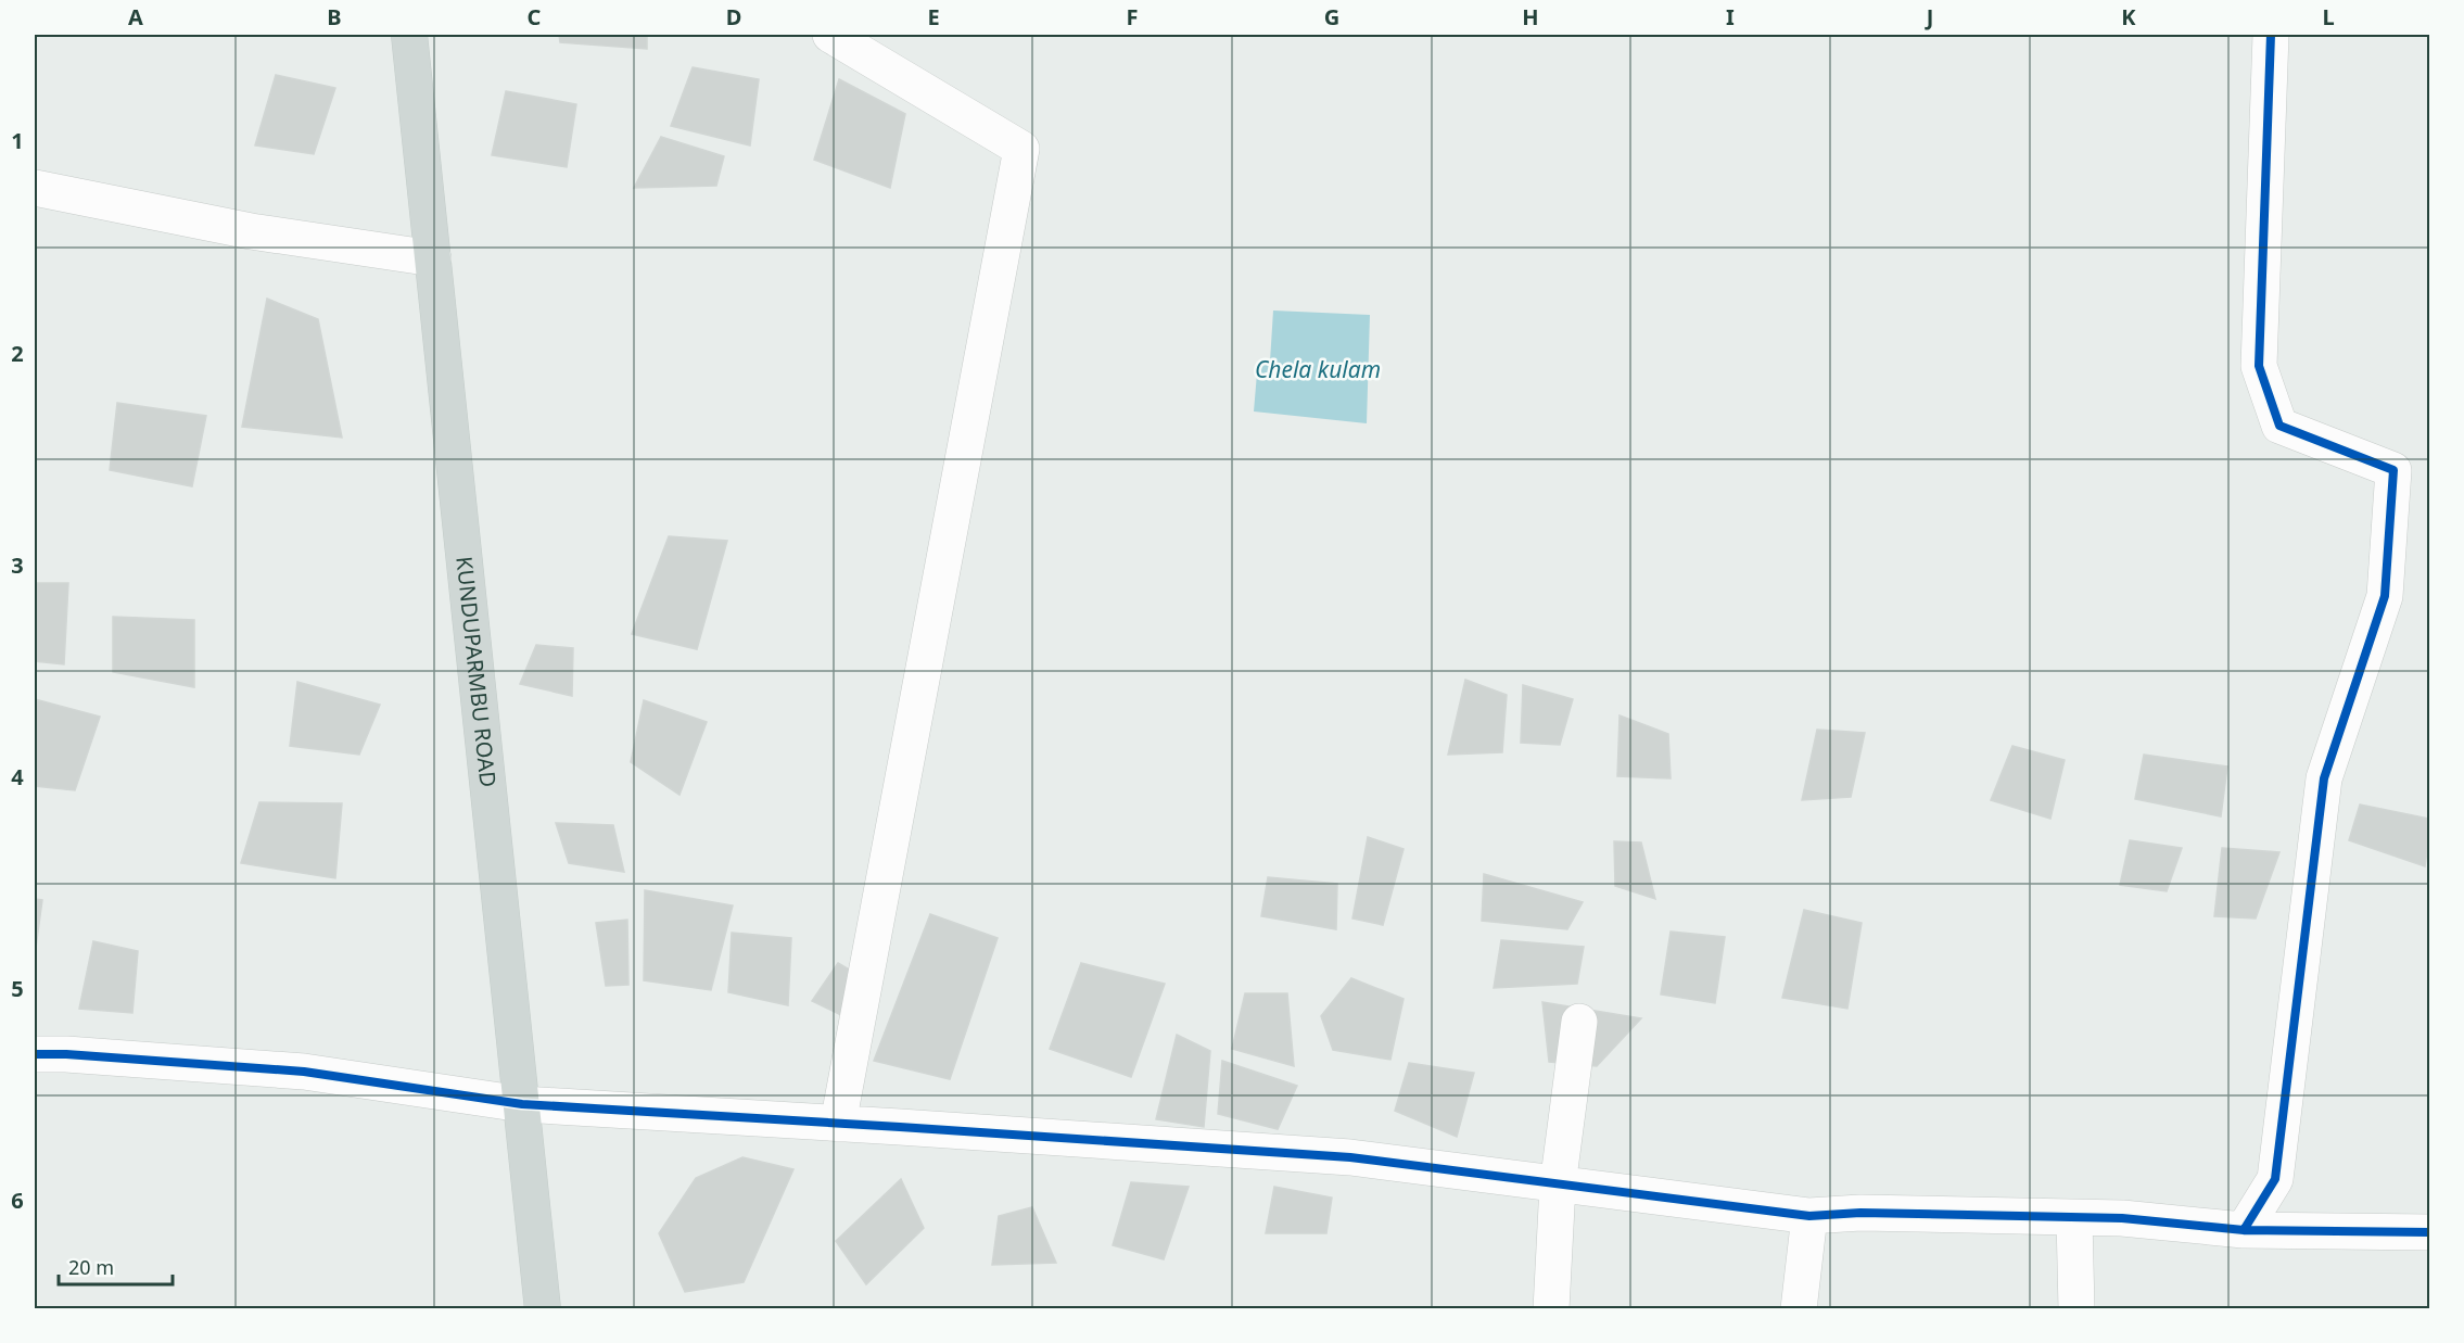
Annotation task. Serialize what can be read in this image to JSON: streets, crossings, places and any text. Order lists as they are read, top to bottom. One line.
{"streets":{"main road":["KUNDUPARMBU ROAD"]},"water":["Chela kulam"],"scale_bar":"20 m","grid":{"columns":["A","B","C","D","E","F","G","H","I","J","K","L"],"rows":["1","2","3","4","5","6"]}}
